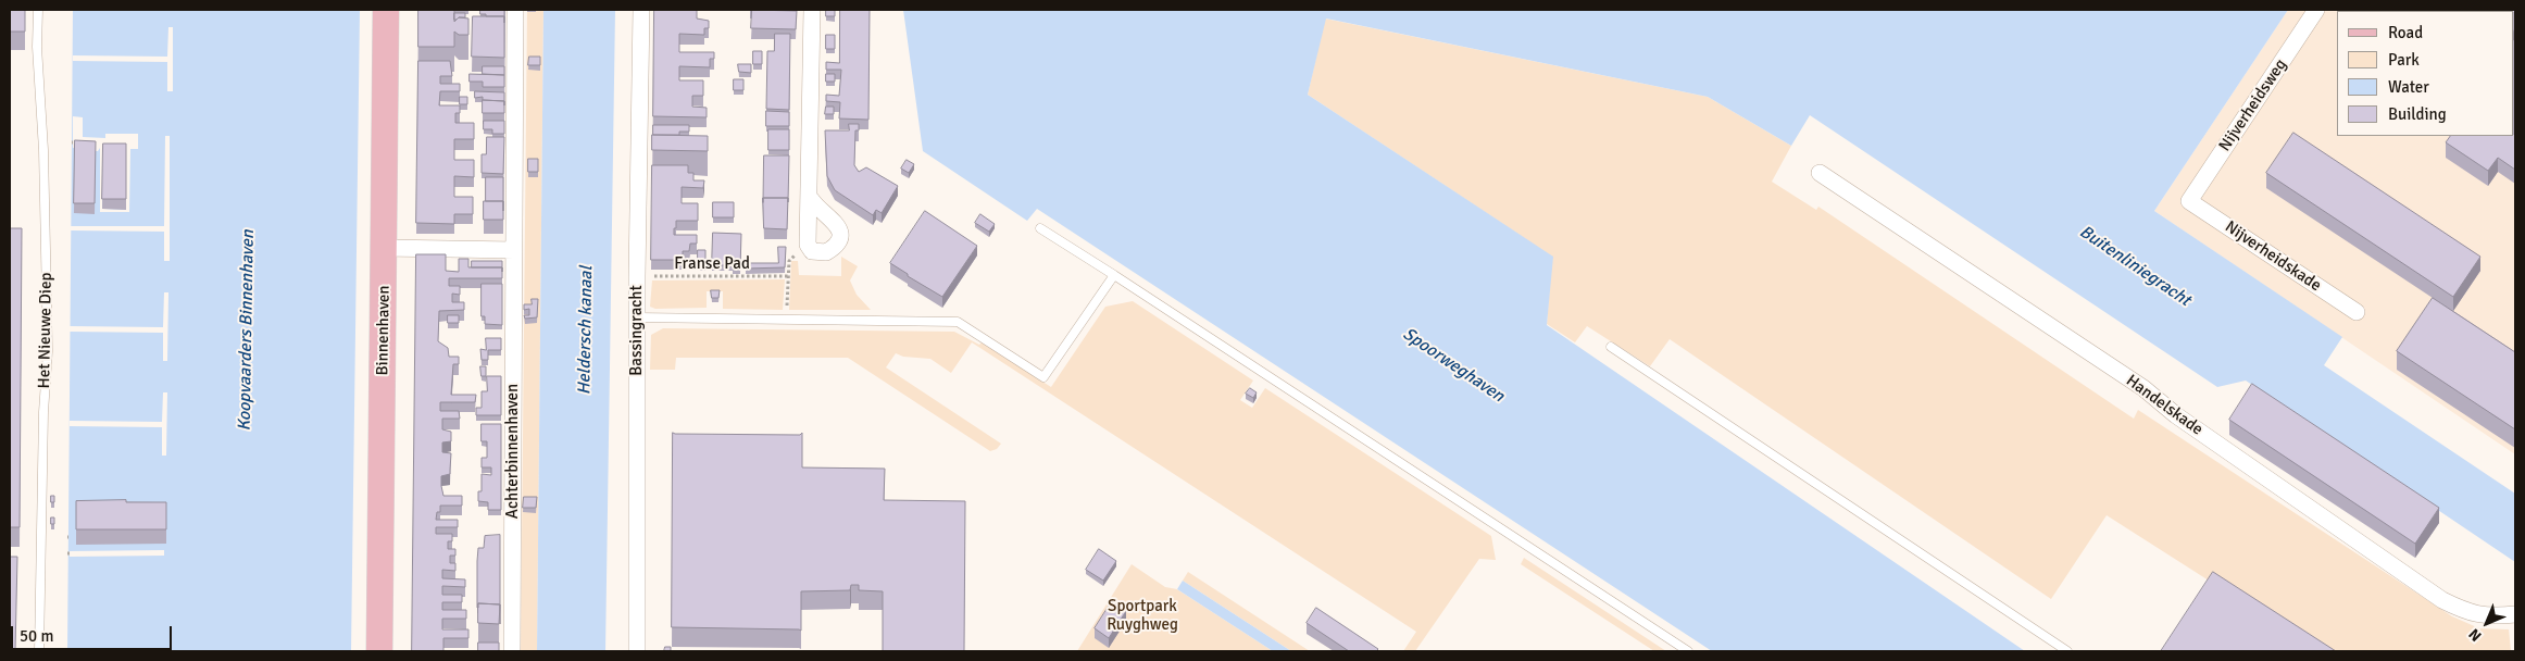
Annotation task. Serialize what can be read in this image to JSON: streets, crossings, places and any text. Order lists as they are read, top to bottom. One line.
{"streets":{"main road":["Binnenhaven"],"street":["Nijverheidsweg","Nijverheidskade","Bassingracht","Handelskade","Achterbinnenhaven"],"lane":["Het Nieuwe Diep"],"path":["Franse Pad"]},"crossings":[["Nijverheidsweg","Nijverheidskade"],["Franse Pad","Bassingracht"]],"water":["Buitenliniegracht","Koopvaarders Binnenhaven","Heldersch kanaal","Spoorweghaven"],"parks":["Sportpark Ruyghweg"],"legend":["Road","Park","Water","Building"],"scale_bar":"50 m","north":"bottom left"}
